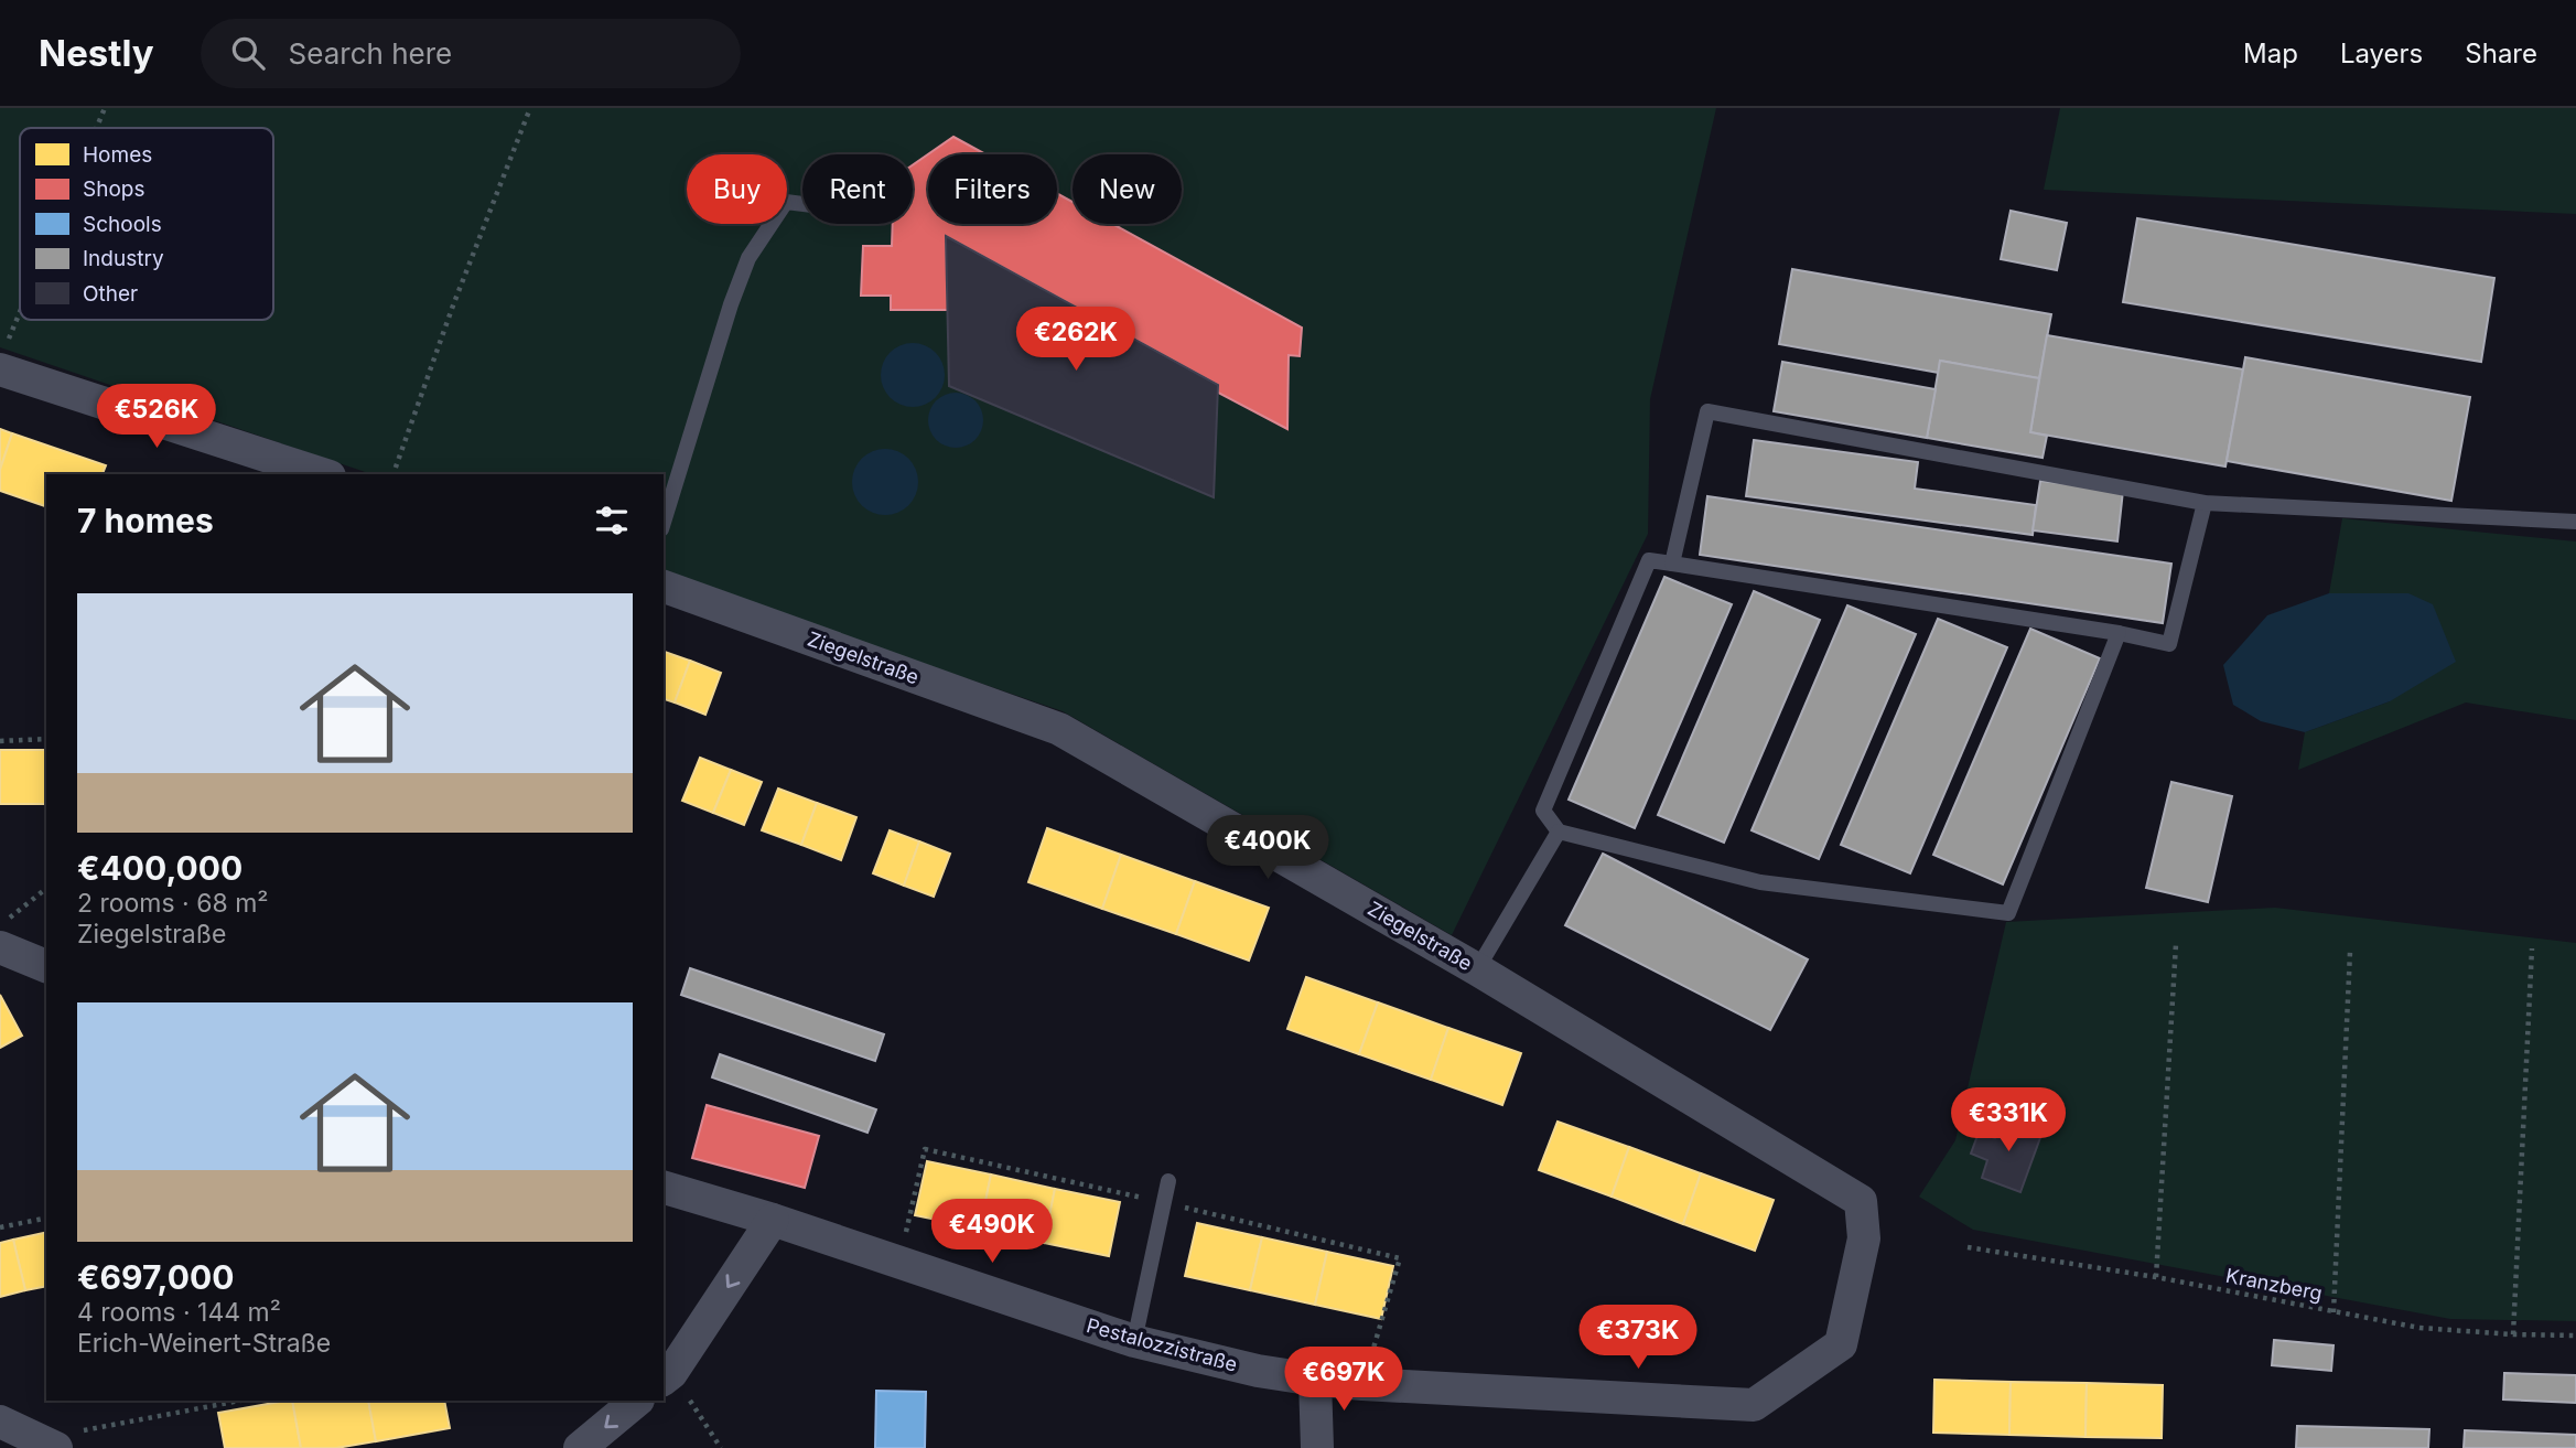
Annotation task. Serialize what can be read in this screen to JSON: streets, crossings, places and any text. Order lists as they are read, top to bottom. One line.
{"streets":{"street":["Ziegelstraße","Pestalozzistraße"],"path":["Kranzberg"]},"crossings":[["Ziegelstraße","Pestalozzistraße"]],"legend":["Homes","Shops","Schools","Industry","Other"],"page":{"header":"Nestly","search":"Search here","nav":["Map","Layers","Share"],"chip":["Buy","Rent","Filters","New"],"price":["€262K","€526K","€400K","€331K","€490K","€373K","€697K"],"heading":"7 homes","list":[{"name":"€400,000","note":"2 rooms · 68 m² · Ziegelstraße"},{"name":"€697,000","note":"4 rooms · 144 m² · Erich-Weinert-Straße"}]}}
